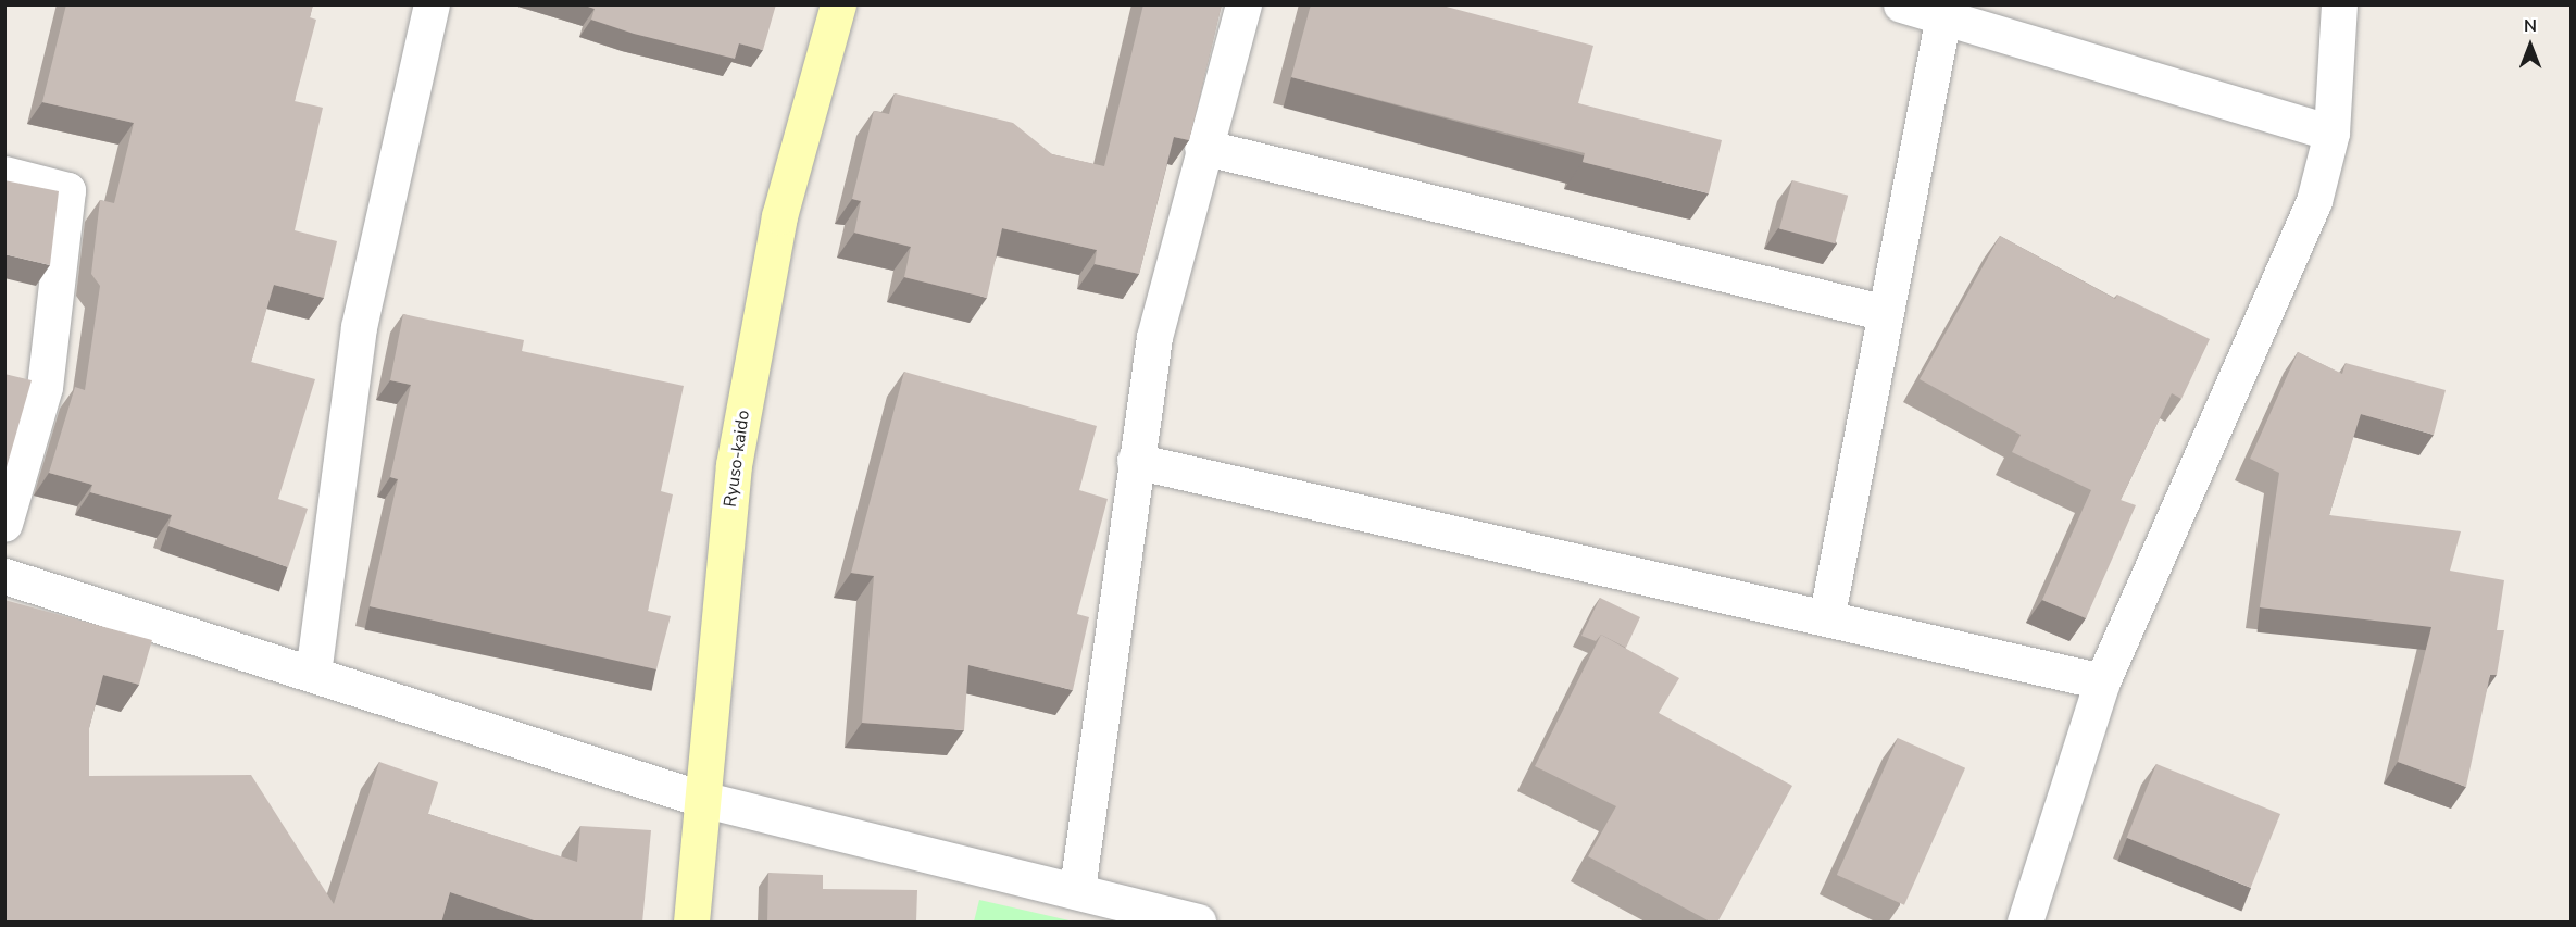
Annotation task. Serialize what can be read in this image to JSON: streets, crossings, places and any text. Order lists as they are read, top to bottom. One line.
{"streets":{"main road":["Ryuso-kaido"]},"north":"top"}
